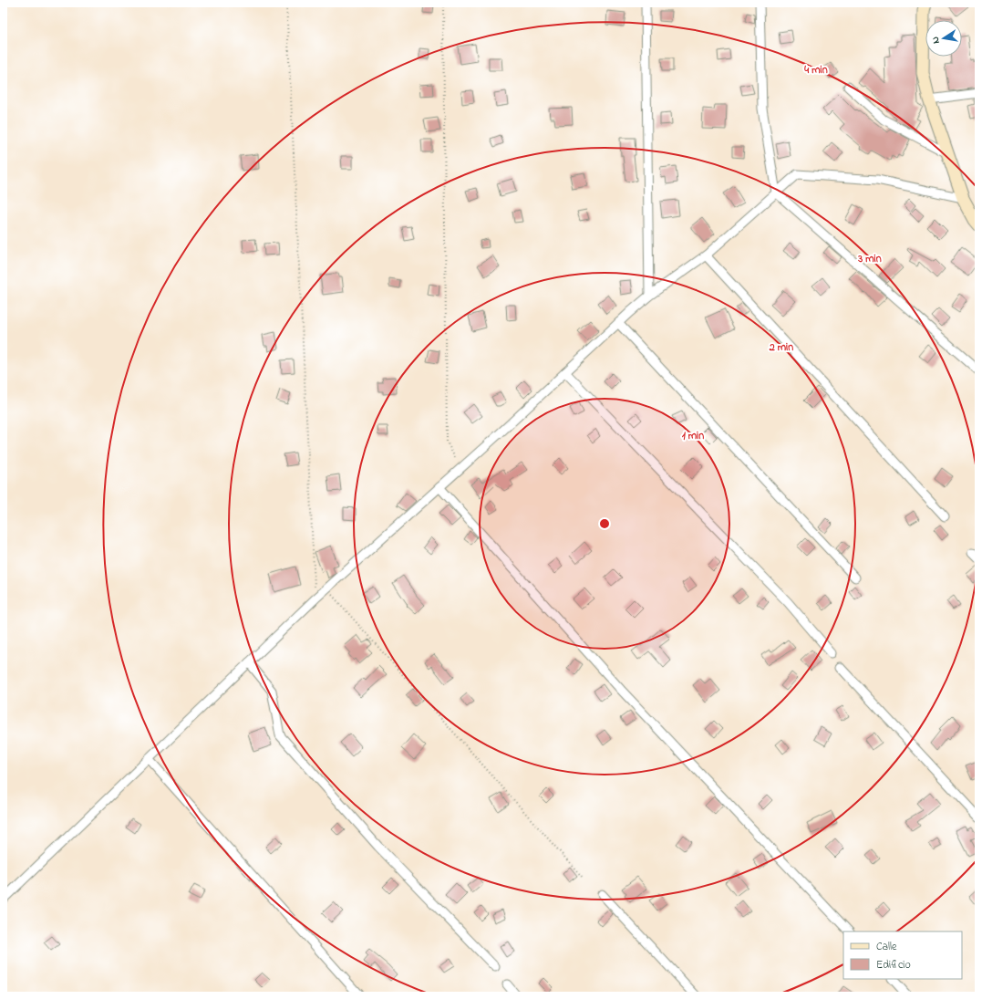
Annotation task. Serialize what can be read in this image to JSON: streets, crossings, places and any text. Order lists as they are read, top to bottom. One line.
{"legend":["Calle","Edificio"],"north":"left","rings":["4 min","3 min","2 min","1 min"]}
